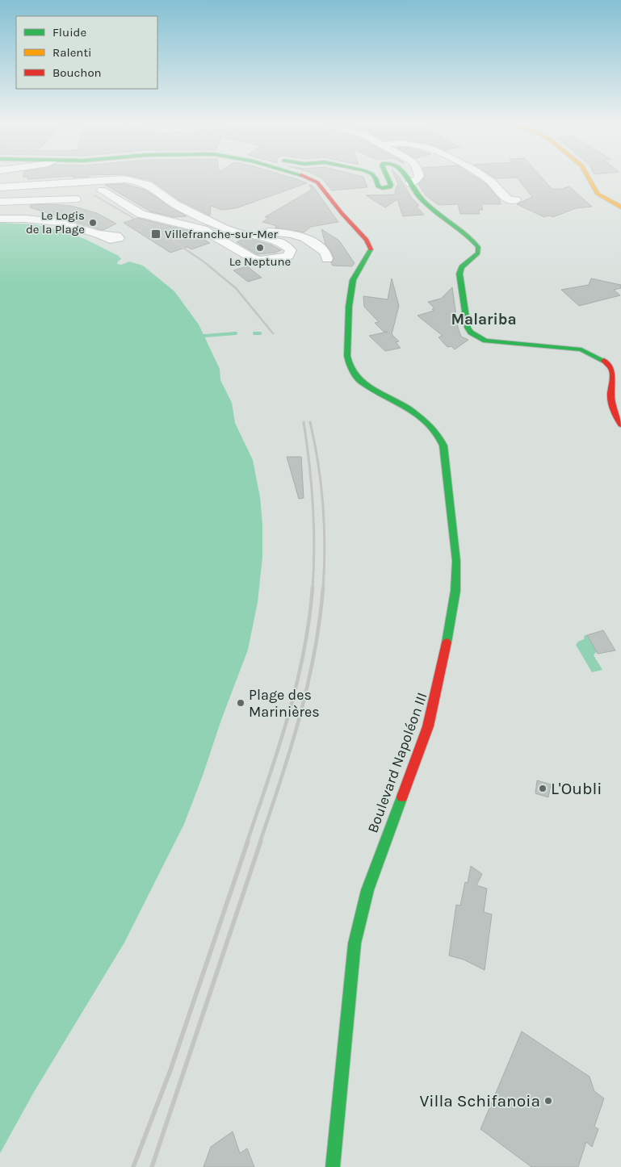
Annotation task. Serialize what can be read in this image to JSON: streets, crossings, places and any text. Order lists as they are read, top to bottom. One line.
{"streets":{"main road":["Boulevard Napoléon III"]},"districts":["Malariba"],"places":{"other":["Le Logis de la Plage","Le Neptune","Plage des Marinières","L'Oubli","Villa Schifanoia"],"transit":["Villefranche-sur-Mer"]},"legend":["Fluide","Ralenti","Bouchon"]}
